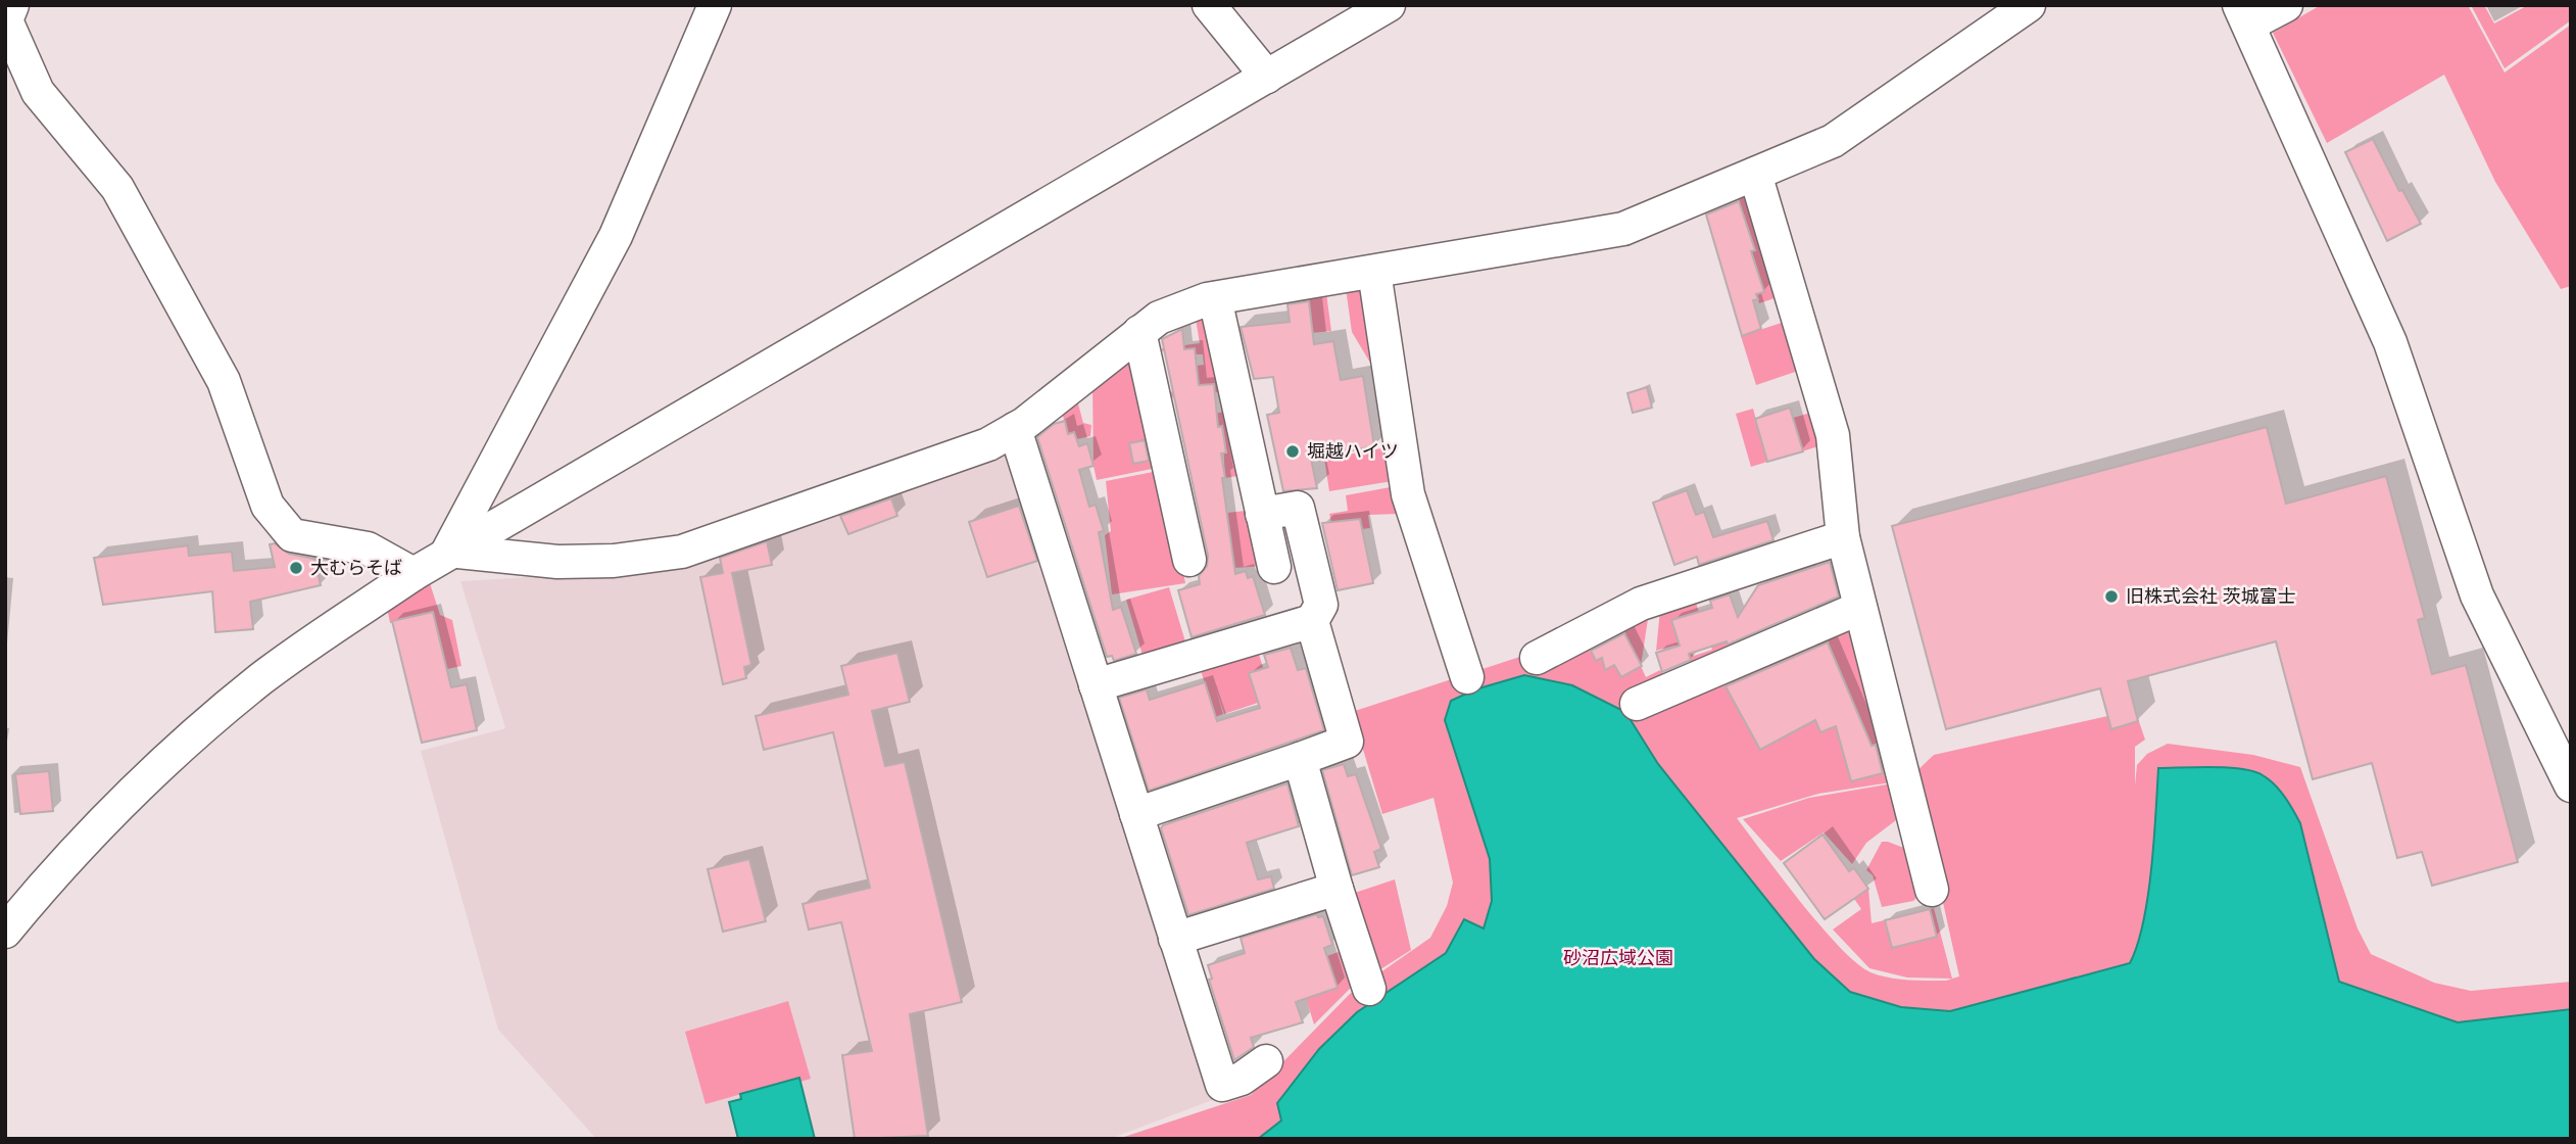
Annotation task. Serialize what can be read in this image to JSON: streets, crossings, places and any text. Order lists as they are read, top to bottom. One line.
{"parks":["砂沼広域公園"],"places":["堀越ハイツ","大むらそば","旧株式会社 茨城富士"]}
